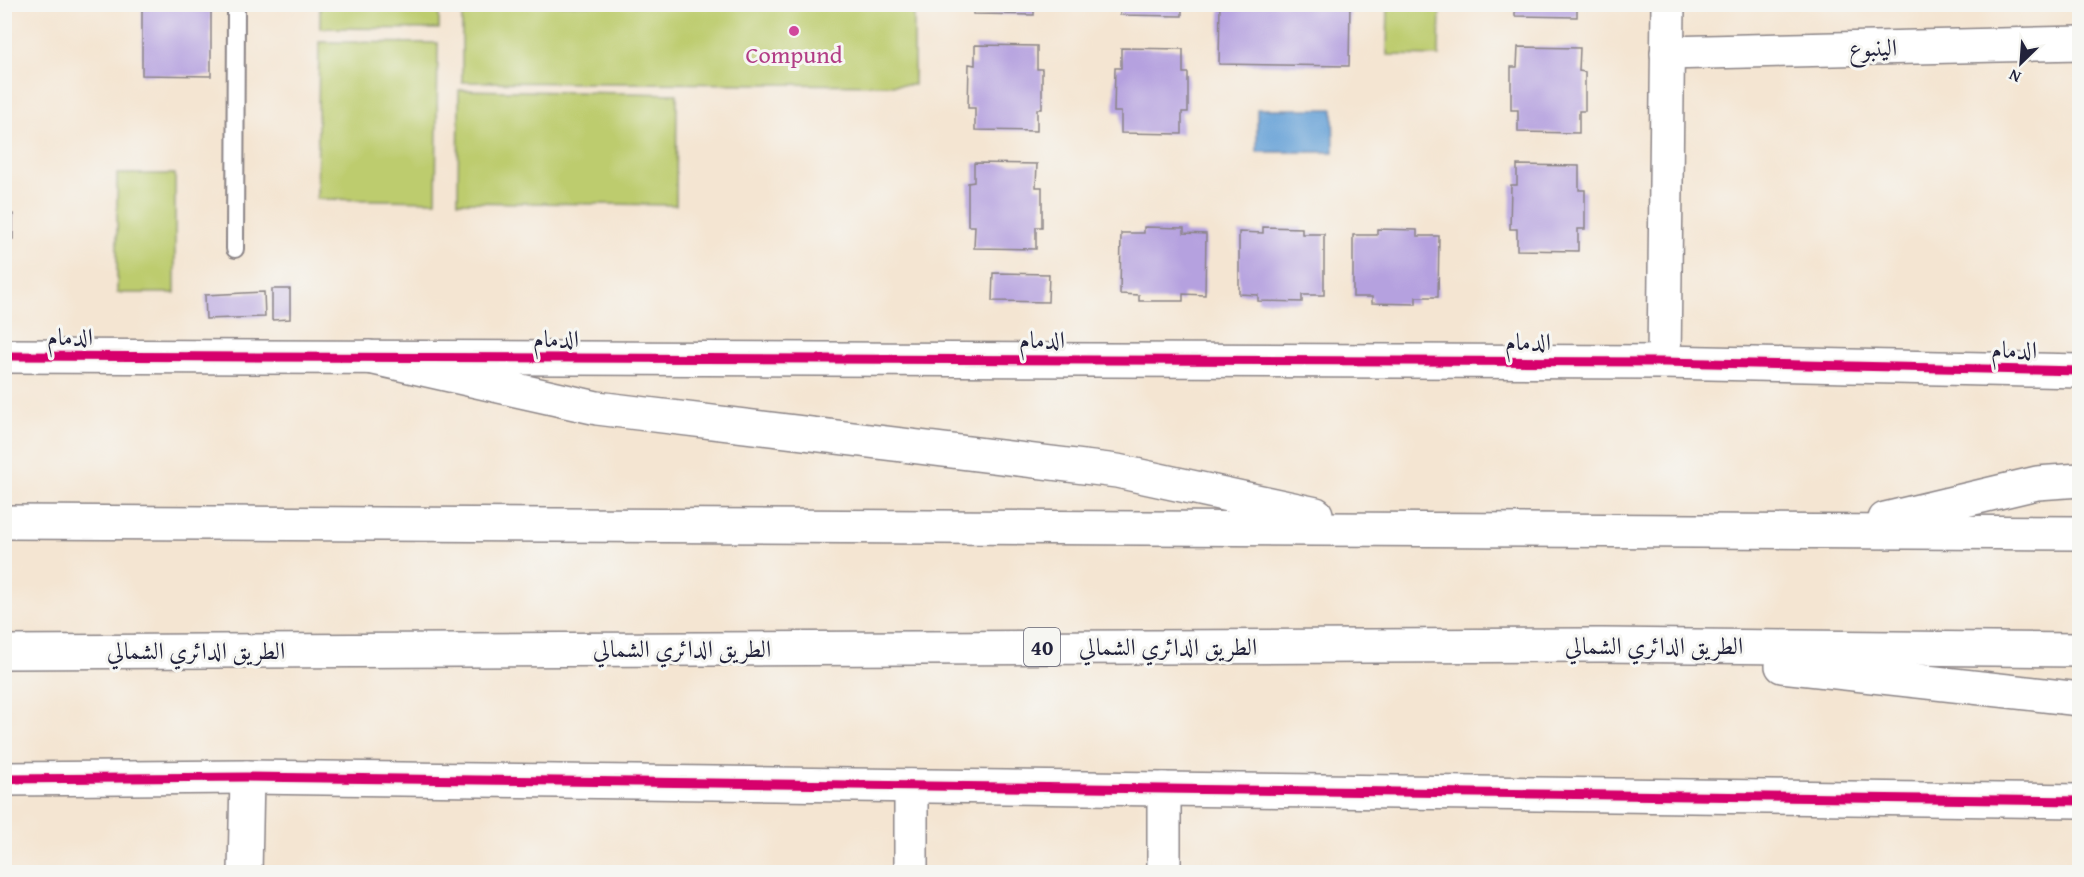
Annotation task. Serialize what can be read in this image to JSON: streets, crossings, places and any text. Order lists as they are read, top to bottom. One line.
{"streets":{"main road":["الينبوع","الدمام","الطريق الدائري الشمالي","40"]},"places":["Compund"],"north":"bottom left"}
